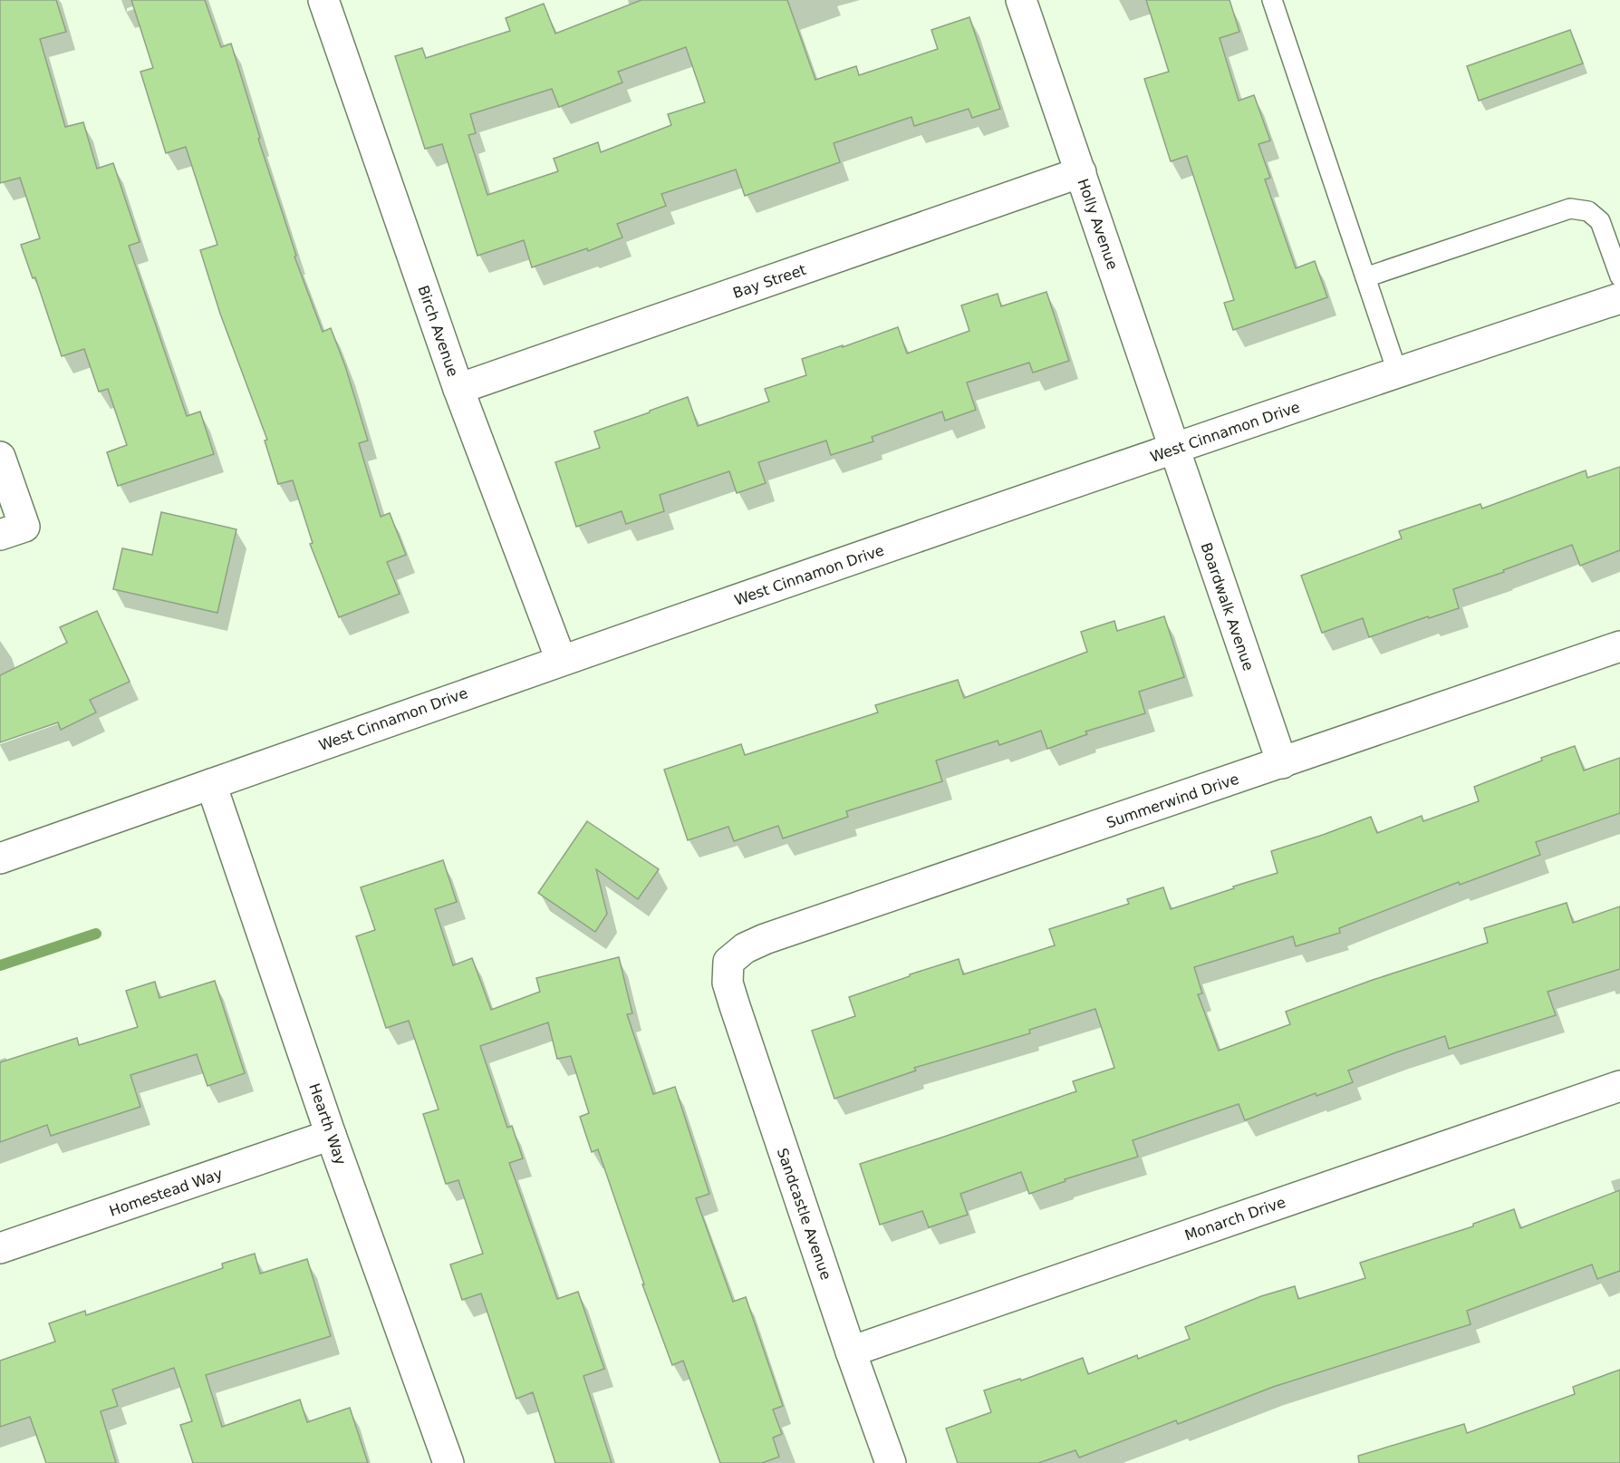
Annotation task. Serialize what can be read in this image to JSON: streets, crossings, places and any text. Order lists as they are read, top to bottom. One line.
{"streets":{"street":["Holly Avenue","Bay Street","Birch Avenue","West Cinnamon Drive","Boardwalk Avenue","Summerwind Drive","Hearth Way","Homestead Way","Sandcastle Avenue","Monarch Drive"]},"crossings":[["Holly Avenue","Bay Street"],["Holly Avenue","West Cinnamon Drive"],["Holly Avenue","Boardwalk Avenue"],["Bay Street","Birch Avenue"],["Birch Avenue","West Cinnamon Drive"],["West Cinnamon Drive","Boardwalk Avenue"],["West Cinnamon Drive","Hearth Way"],["Boardwalk Avenue","Summerwind Drive"],["Summerwind Drive","Sandcastle Avenue"],["Hearth Way","Homestead Way"],["Sandcastle Avenue","Monarch Drive"]]}
